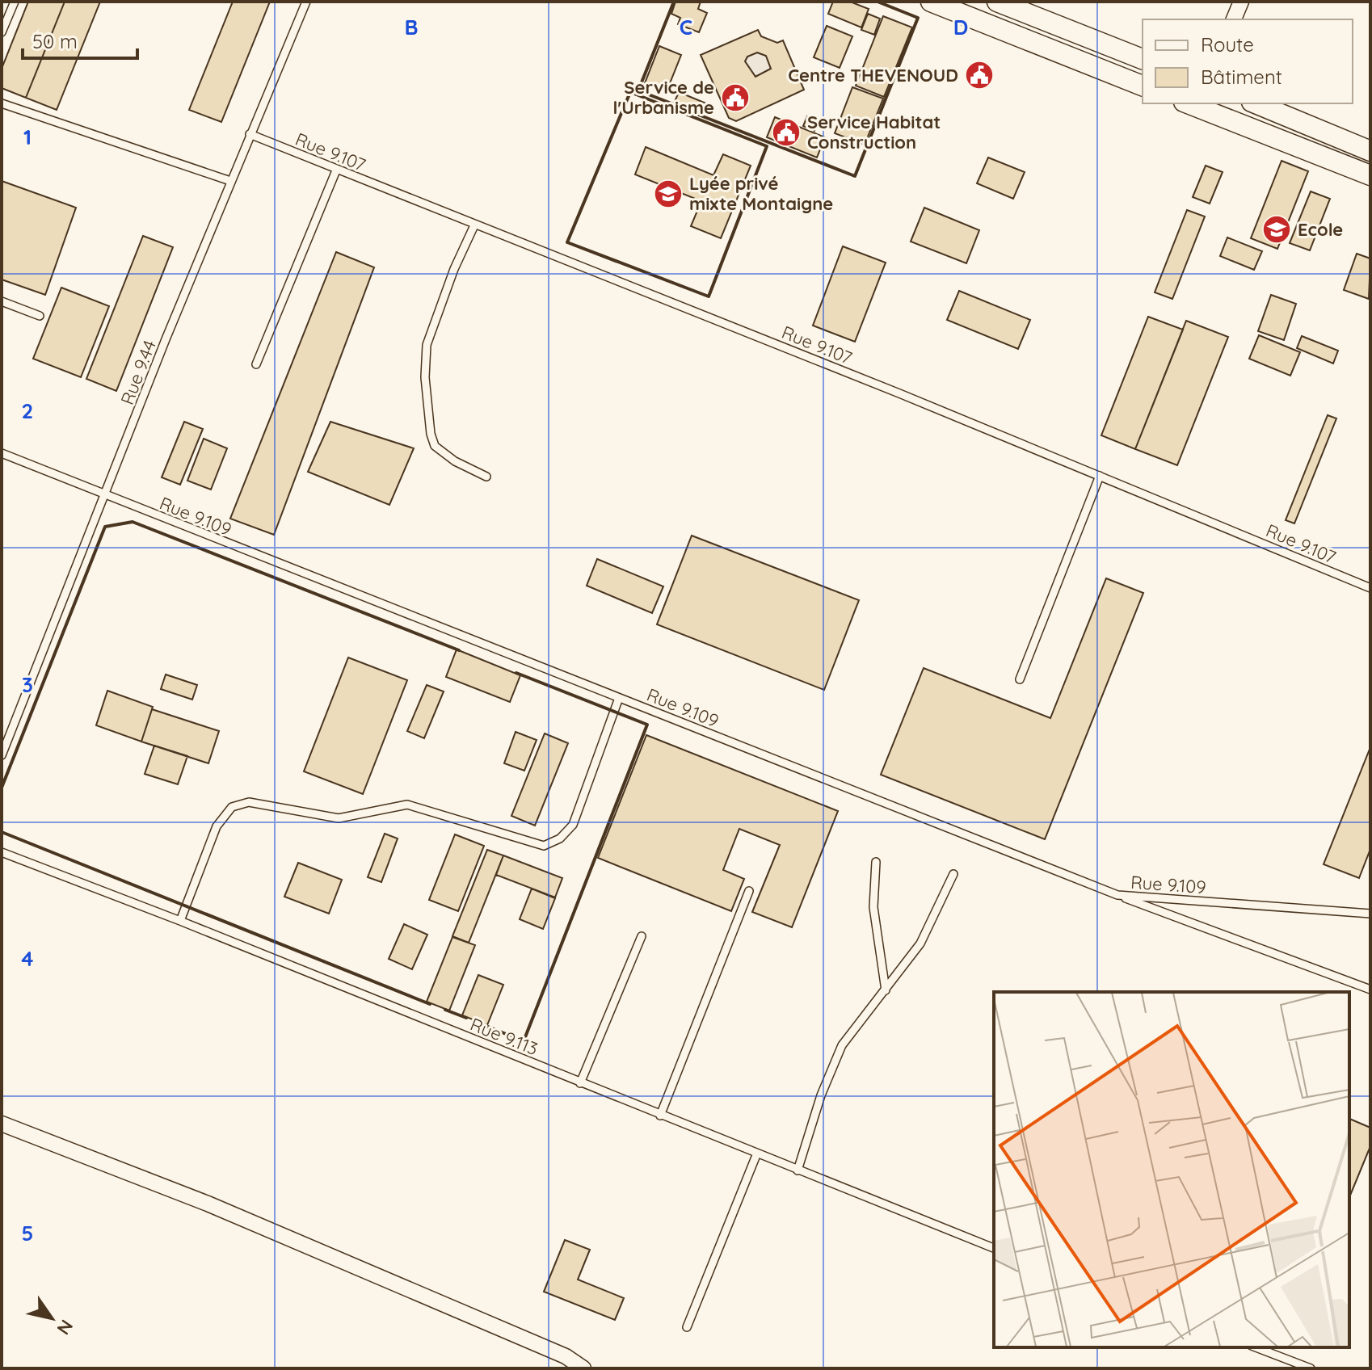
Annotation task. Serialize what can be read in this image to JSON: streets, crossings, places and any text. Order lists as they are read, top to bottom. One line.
{"streets":{"lane":["Rue 9.107","Rue 9.44","Rue 9.109","Rue 9.113"]},"crossings":[["Rue 9.107","Rue 9.44"],["Rue 9.44","Rue 9.109"]],"places":{"public building":["Centre THEVENOUD","Service de l'Urbanisme","Service Habitat Construction"],"school or university":["Lyée privé mixte Montaigne","Ecole"]},"legend":["Route","Bâtiment"],"scale_bar":"50 m","north":"bottom right","grid":{"columns":["B","C","D"],"rows":["1","2","3","4","5"]}}
